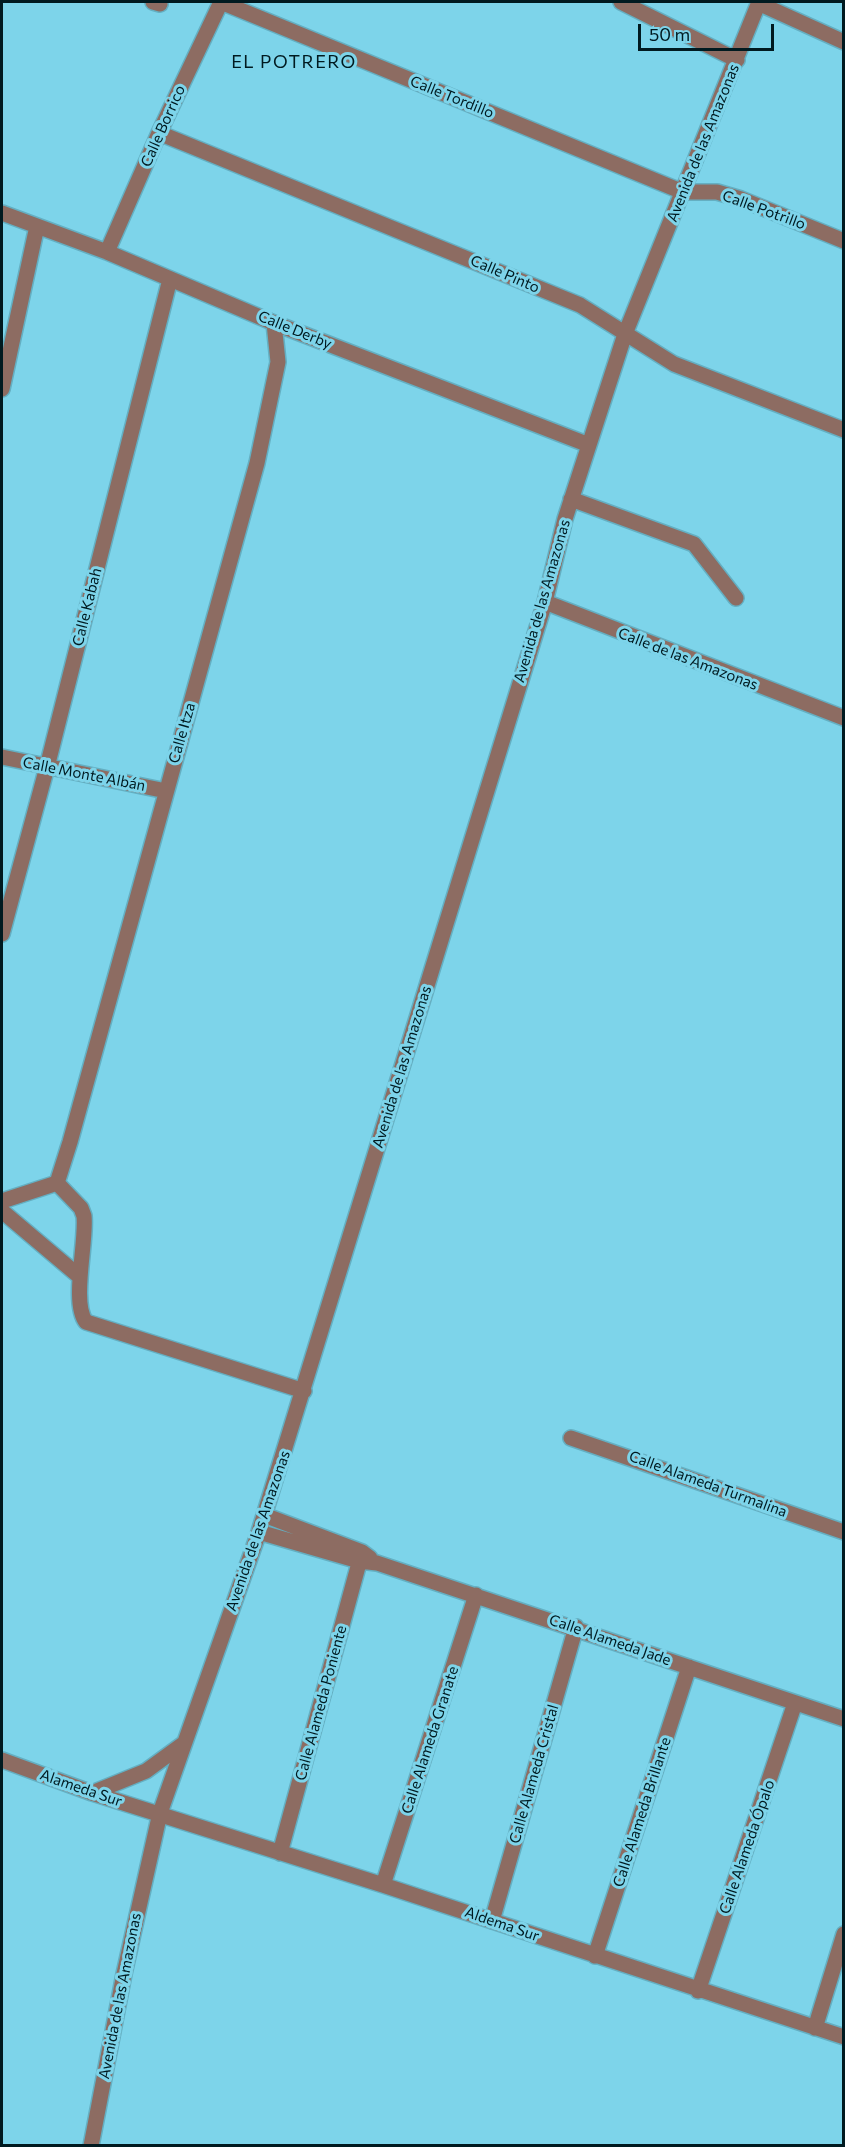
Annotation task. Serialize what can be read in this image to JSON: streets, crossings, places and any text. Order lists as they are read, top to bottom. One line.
{"streets":{"street":["Calle Tordillo","Calle Borrico","Avenida de las Amazonas","Calle Potrillo","Calle Pinto","Calle Derby","Calle Kabah","Calle de las Amazonas","Calle Itza","Calle Monte Albán","Calle Alameda Turmalina","Calle Alameda Jade","Calle Alameda Poniente","Calle Alameda Granate","Calle Alameda Cristal","Alameda Sur","Calle Alameda Brillante","Calle Alameda Ópalo","Aldema Sur"]},"crossings":[["Calle Tordillo","Calle Borrico"],["Calle Tordillo","Avenida de las Amazonas"],["Calle Tordillo","Calle Potrillo"],["Calle Borrico","Calle Pinto"],["Calle Borrico","Calle Derby"],["Avenida de las Amazonas","Calle Potrillo"],["Avenida de las Amazonas","Calle Pinto"],["Avenida de las Amazonas","Calle Derby"],["Avenida de las Amazonas","Calle de las Amazonas"],["Avenida de las Amazonas","Calle Alameda Jade"],["Avenida de las Amazonas","Alameda Sur"],["Avenida de las Amazonas","Aldema Sur"],["Calle Derby","Calle Kabah"],["Calle Derby","Calle Itza"],["Calle Kabah","Calle Monte Albán"],["Calle Itza","Calle Monte Albán"],["Calle Alameda Jade","Calle Alameda Poniente"],["Calle Alameda Jade","Calle Alameda Granate"],["Calle Alameda Jade","Calle Alameda Cristal"],["Calle Alameda Jade","Calle Alameda Brillante"],["Calle Alameda Jade","Calle Alameda Ópalo"],["Calle Alameda Poniente","Aldema Sur"],["Calle Alameda Granate","Aldema Sur"],["Calle Alameda Cristal","Aldema Sur"],["Alameda Sur","Aldema Sur"],["Calle Alameda Brillante","Aldema Sur"],["Calle Alameda Ópalo","Aldema Sur"]],"districts":["EL POTRERO"],"scale_bar":"50 m"}
